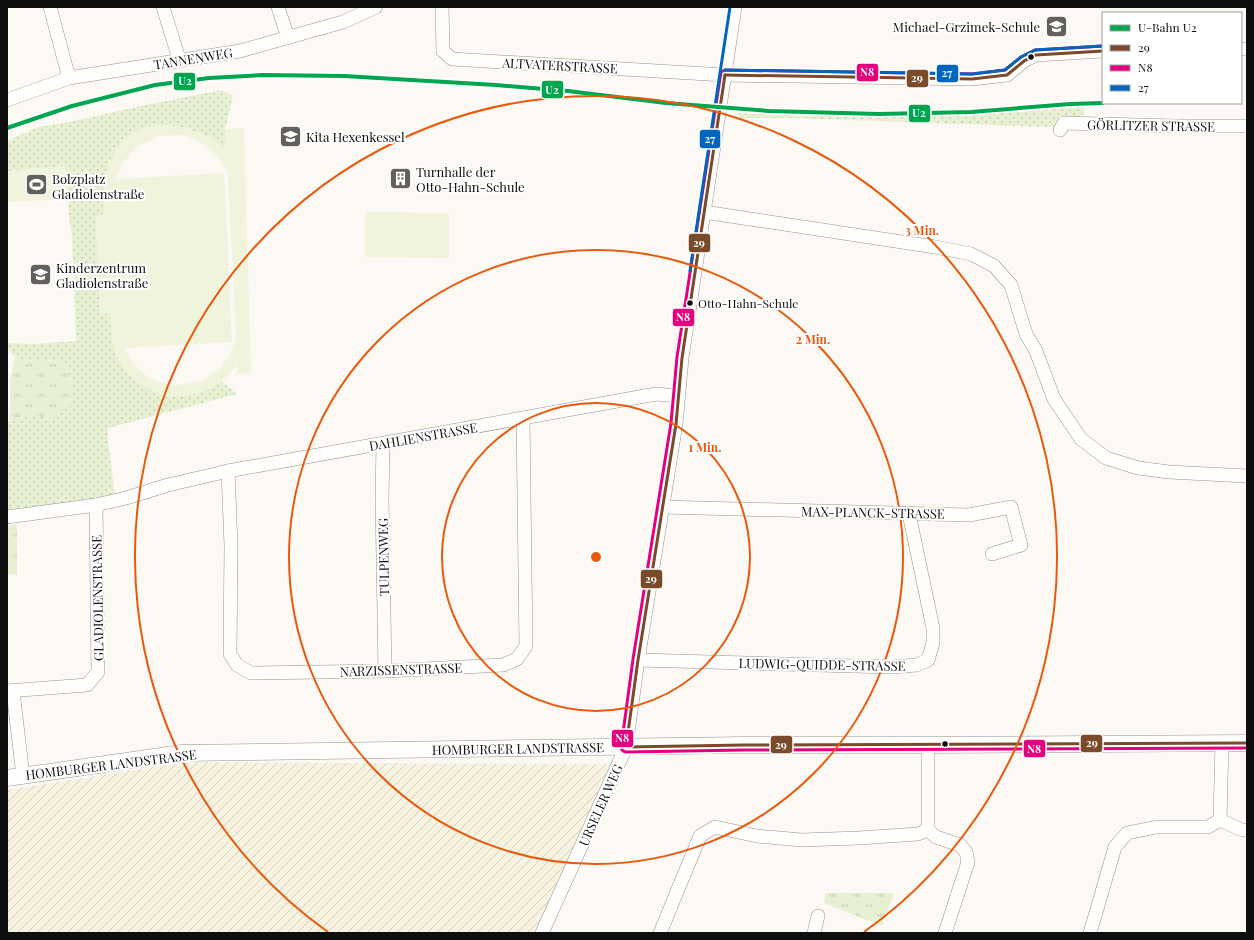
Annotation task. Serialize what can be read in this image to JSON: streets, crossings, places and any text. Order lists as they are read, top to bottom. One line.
{"streets":{"street":["TANNENWEG","ALTVATERSTRASSE","GÖRLITZER STRASSE","DAHLIENSTRASSE","MAX-PLANCK-STRASSE","TULPENWEG","GLADIOLENSTRASSE","LUDWIG-QUIDDE-STRASSE","NARZISSENSTRASSE","HOMBURGER LANDSTRASSE","URSELER WEG"]},"crossings":[["ALTVATERSTRASSE","URSELER WEG"],["DAHLIENSTRASSE","TULPENWEG"],["DAHLIENSTRASSE","GLADIOLENSTRASSE"],["DAHLIENSTRASSE","NARZISSENSTRASSE"],["DAHLIENSTRASSE","URSELER WEG"],["MAX-PLANCK-STRASSE","LUDWIG-QUIDDE-STRASSE"],["MAX-PLANCK-STRASSE","URSELER WEG"],["TULPENWEG","NARZISSENSTRASSE"],["GLADIOLENSTRASSE","HOMBURGER LANDSTRASSE"],["LUDWIG-QUIDDE-STRASSE","URSELER WEG"],["HOMBURGER LANDSTRASSE","URSELER WEG"]],"places":{"school or university":["Michael-Grzimek-Schule","Kita Hexenkessel","Kinderzentrum Gladiolenstraße"],"building":["Turnhalle der Otto-Hahn-Schule"],"sports":["Bolzplatz Gladiolenstraße"],"other":["Otto-Hahn-Schule"]},"lines":["transit line 27","transit line N8","transit line 29","metro line U2"],"legend":["U-Bahn U2","29","N8","27"],"rings":["3 Min.","2 Min.","1 Min."]}
